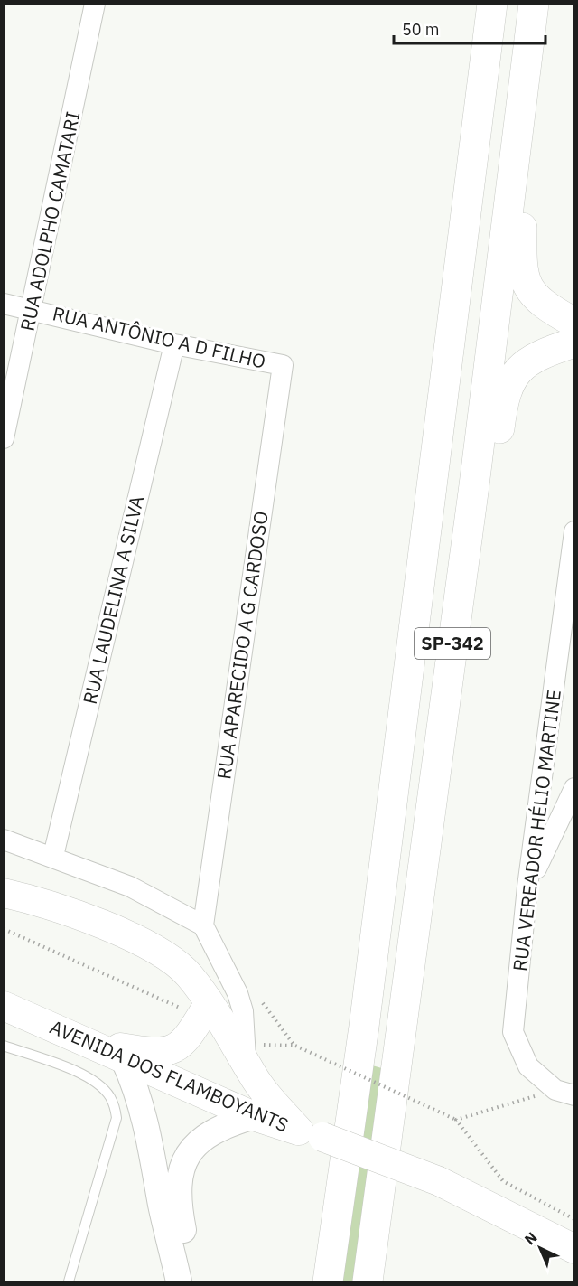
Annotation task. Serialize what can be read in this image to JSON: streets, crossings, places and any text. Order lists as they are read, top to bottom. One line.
{"streets":{"highway":["SP-342"],"main road":["AVENIDA DOS FLAMBOYANTS"],"street":["RUA ADOLPHO CAMATARI","RUA ANTÔNIO A D FILHO","RUA LAUDELINA A SILVA","RUA APARECIDO A G CARDOSO","RUA VEREADOR HÉLIO MARTINE"]},"crossings":[["RUA ADOLPHO CAMATARI","RUA ANTÔNIO A D FILHO"],["RUA ANTÔNIO A D FILHO","RUA LAUDELINA A SILVA"],["RUA ANTÔNIO A D FILHO","RUA APARECIDO A G CARDOSO"]],"scale_bar":"50 m","north":"top left"}
